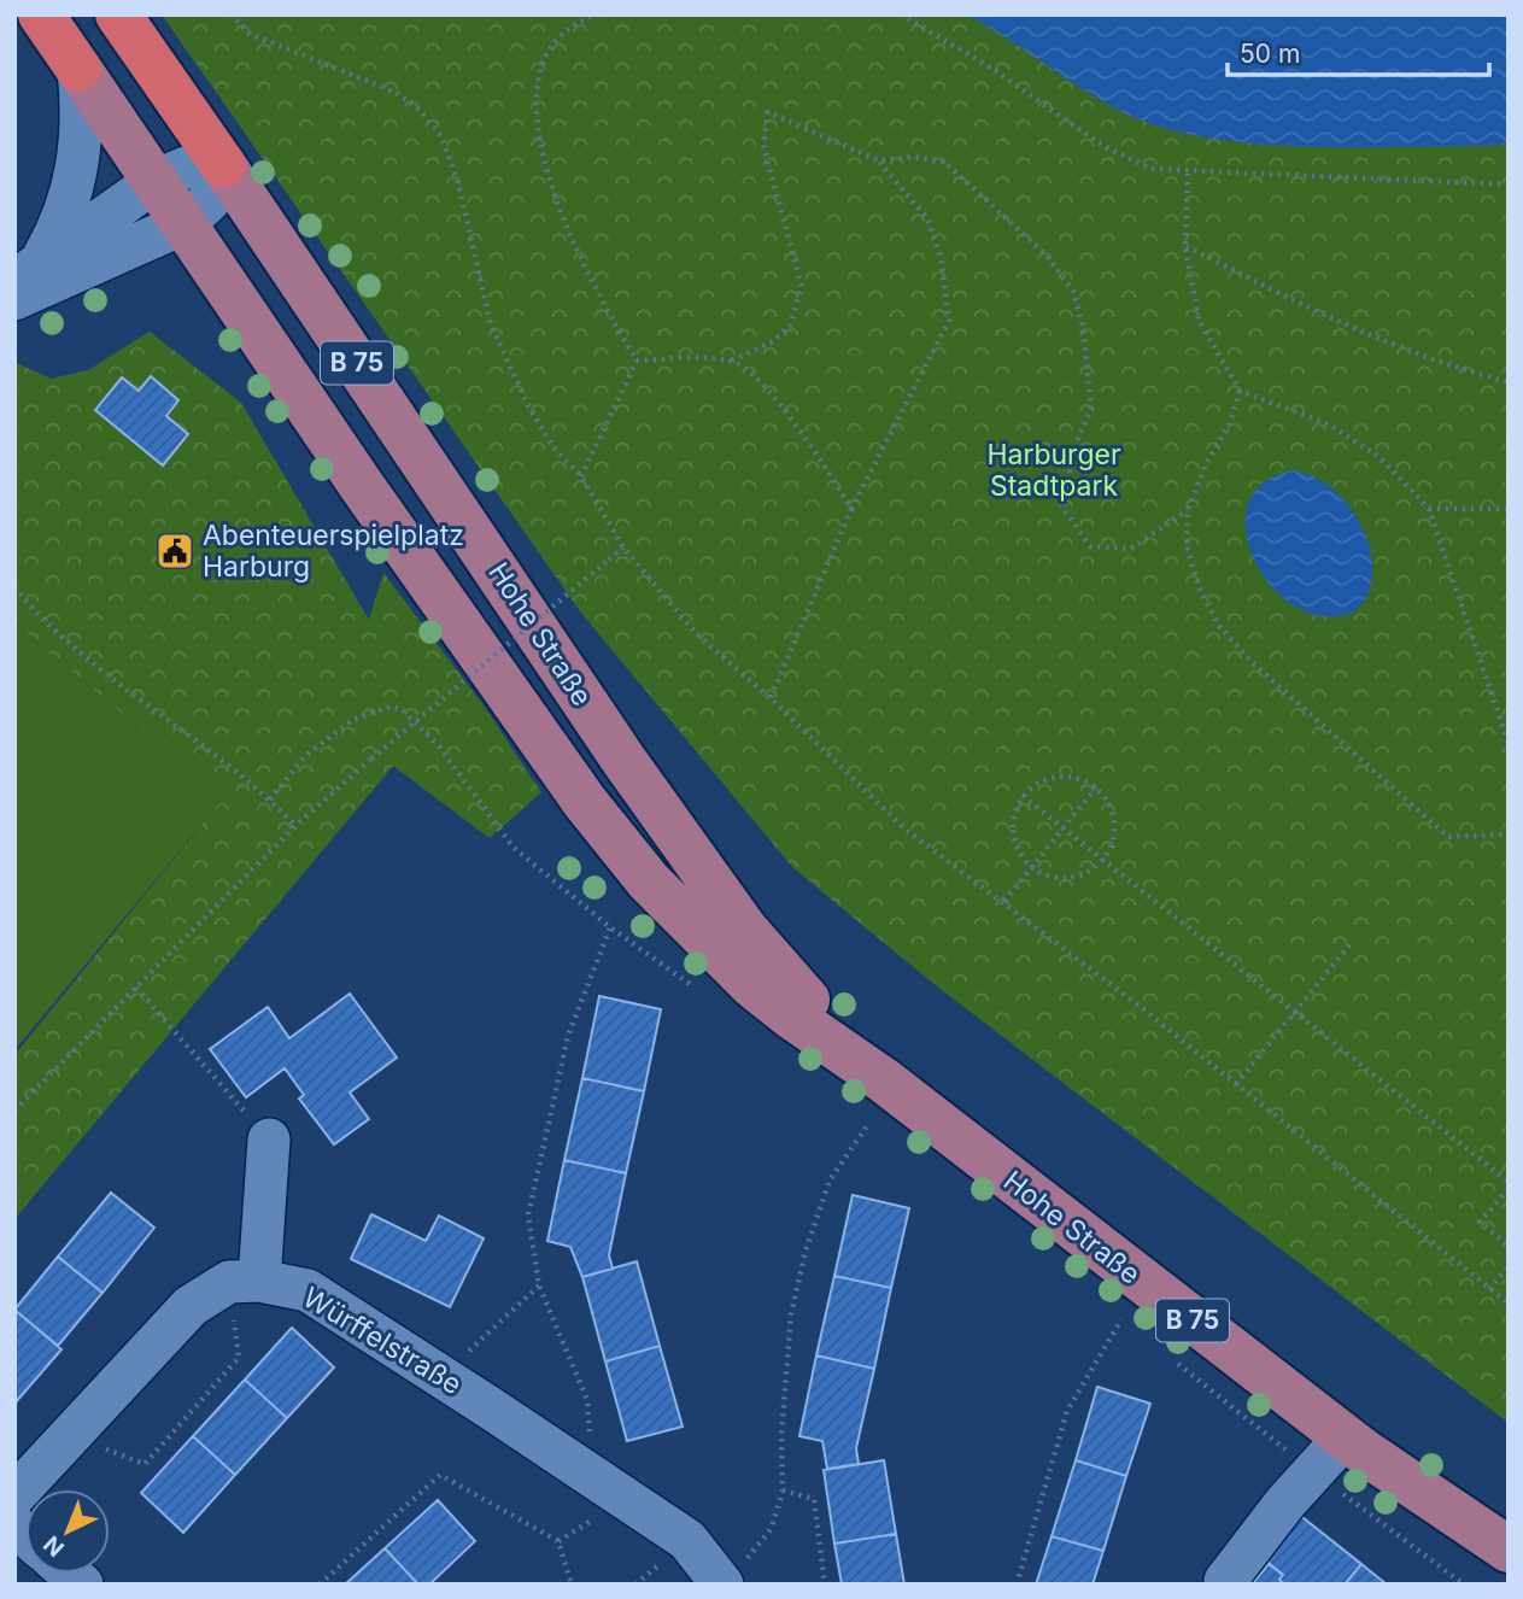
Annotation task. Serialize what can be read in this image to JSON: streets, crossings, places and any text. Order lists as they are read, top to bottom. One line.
{"streets":{"highway":["B 75"],"main road":["Hohe Straße"],"street":["Würffelstraße"]},"crossings":[["B 75","Hohe Straße"]],"parks":["Harburger Stadtpark"],"places":{"public building":["Abenteuerspielplatz Harburg"]},"scale_bar":"50 m","north":"bottom left"}
